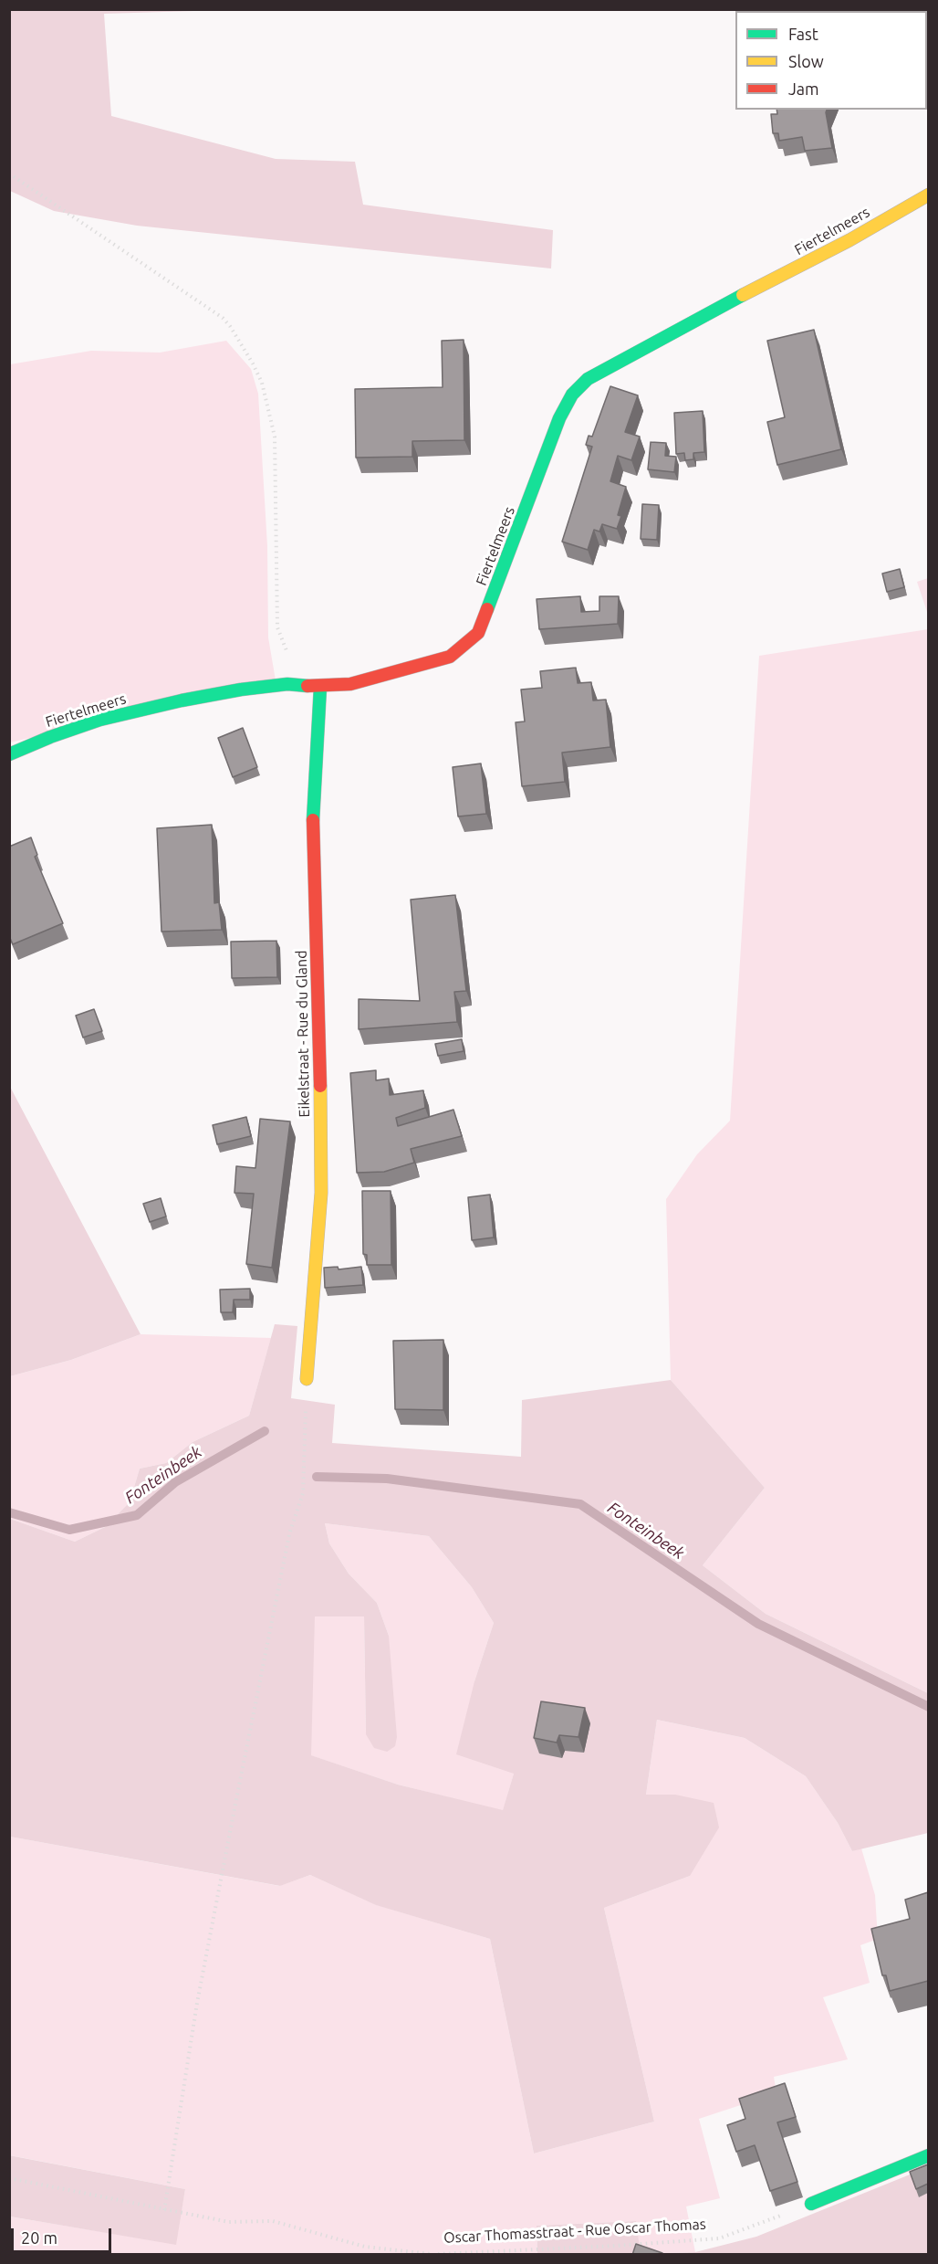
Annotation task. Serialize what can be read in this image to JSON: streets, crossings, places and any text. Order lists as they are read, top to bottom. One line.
{"streets":{"street":["Fiertelmeers","Eikelstraat - Rue du Gland"],"path":["Oscar Thomasstraat - Rue Oscar Thomas"]},"crossings":[["Fiertelmeers","Eikelstraat - Rue du Gland"]],"water":["Fonteinbeek"],"legend":["Fast","Slow","Jam"],"scale_bar":"20 m"}
